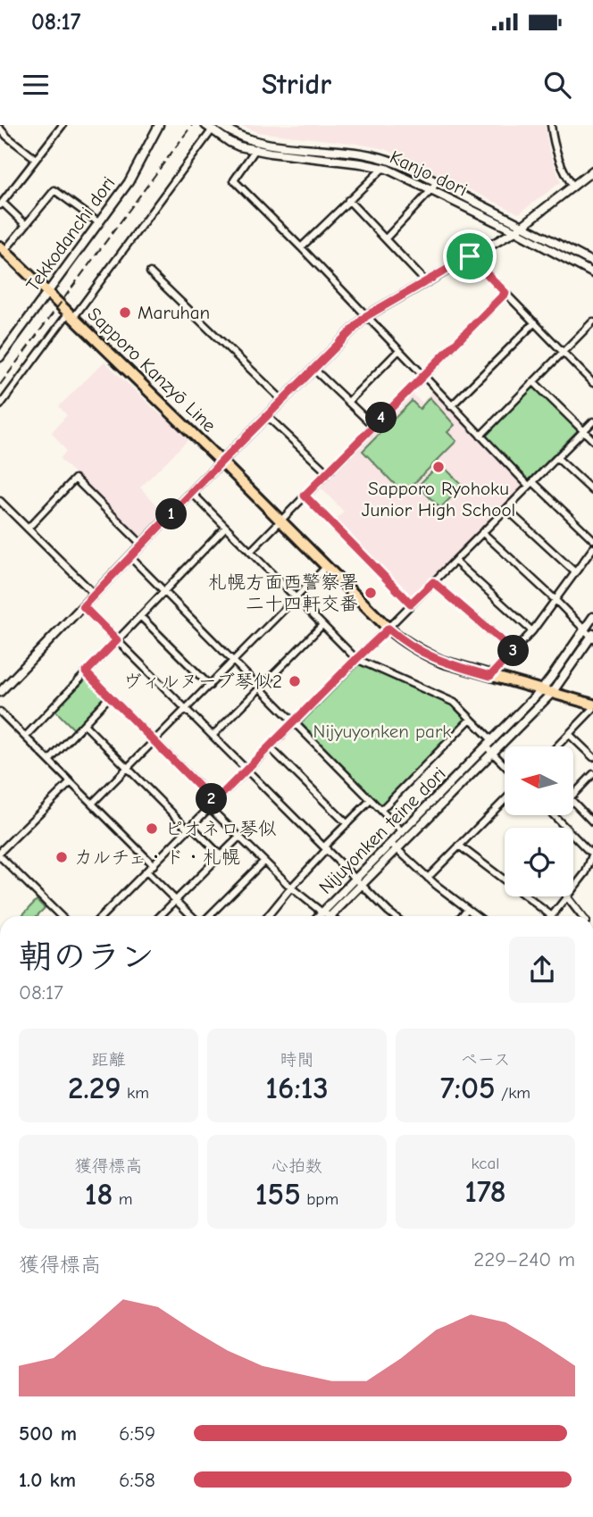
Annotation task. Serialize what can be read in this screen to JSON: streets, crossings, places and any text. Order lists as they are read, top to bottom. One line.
{"streets":{"main road":["Sapporo Kanzyō Line"],"street":["Kanjo dori","Tekkodanchi dori","Nijuyonken teine dori"]},"crossings":[["Tekkodanchi dori","Sapporo Kanzyō Line"],["Sapporo Kanzyō Line","Nijuyonken teine dori"]],"parks":["Nijyuyonken park"],"places":["Maruhan","Sapporo Ryohoku Junior High School","札幌方面西警察署 二十四軒交番","ヴィルヌーブ琴似2","ピオネロ琴似","カルチェ・ド・札幌"],"north":"left","page":{"status":"08:17","header":"Stridr","pins":["4","1","3","2"],"heading":["朝のラン","08:17"],"stats":[["距離","2.29 km"],["時間","16:13"],["ペース","7:05 /km"],["獲得標高","18 m"],["心拍数","155 bpm"],["kcal","178"]],"chart":["獲得標高","229–240 m"],"list":[{"name":"500 m","note":"6:59"},{"name":"1.0 km","note":"6:58"}]}}
